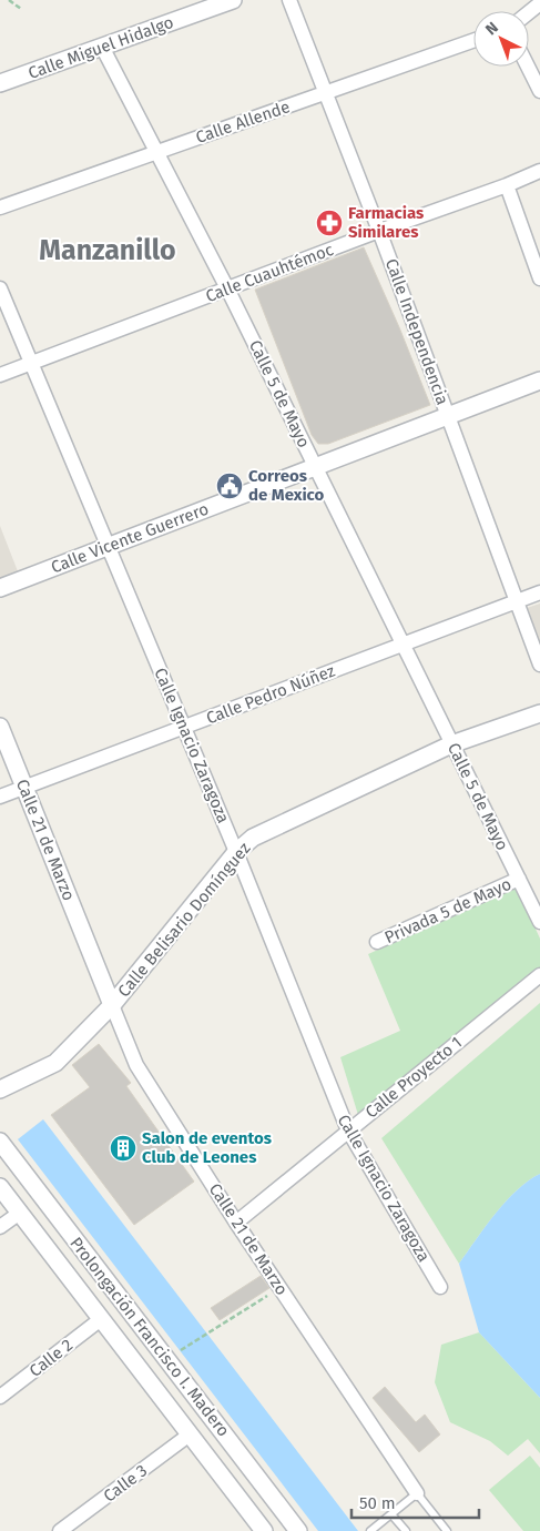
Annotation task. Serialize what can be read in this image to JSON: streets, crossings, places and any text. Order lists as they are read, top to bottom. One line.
{"streets":{"street":["Calle Miguel Hidalgo","Calle Allende","Calle Cuauhtémoc","Calle Independencia","Calle 5 de Mayo","Calle Vicente Guerrero","Calle Pedro Núñez","Calle Ignacio Zaragoza","Calle 21 de Marzo","Privada 5 de Mayo","Calle Belisario Domínguez","Calle Proyecto 1","Prolongación Francisco I. Madero","Calle 2","Calle 3"]},"crossings":[["Calle Miguel Hidalgo","Calle 5 de Mayo"],["Calle Allende","Calle Independencia"],["Calle Allende","Calle 5 de Mayo"],["Calle Cuauhtémoc","Calle Independencia"],["Calle Cuauhtémoc","Calle 5 de Mayo"],["Calle Cuauhtémoc","Calle Ignacio Zaragoza"],["Calle Independencia","Calle Vicente Guerrero"],["Calle Independencia","Calle Pedro Núñez"],["Calle 5 de Mayo","Calle Vicente Guerrero"],["Calle 5 de Mayo","Calle Pedro Núñez"],["Calle 5 de Mayo","Privada 5 de Mayo"],["Calle 5 de Mayo","Calle Belisario Domínguez"],["Calle Vicente Guerrero","Calle Ignacio Zaragoza"],["Calle Pedro Núñez","Calle Ignacio Zaragoza"],["Calle Pedro Núñez","Calle 21 de Marzo"],["Calle Ignacio Zaragoza","Calle Belisario Domínguez"],["Calle Ignacio Zaragoza","Calle Proyecto 1"],["Calle 21 de Marzo","Calle Belisario Domínguez"],["Calle 21 de Marzo","Calle Proyecto 1"],["Prolongación Francisco I. Madero","Calle 2"],["Prolongación Francisco I. Madero","Calle 3"]],"districts":["Manzanillo"],"places":{"pharmacy":["Farmacias Similares"],"public building":["Correos de Mexico"],"building":["Salon de eventos Club de Leones"]},"scale_bar":"50 m","north":"top left"}
